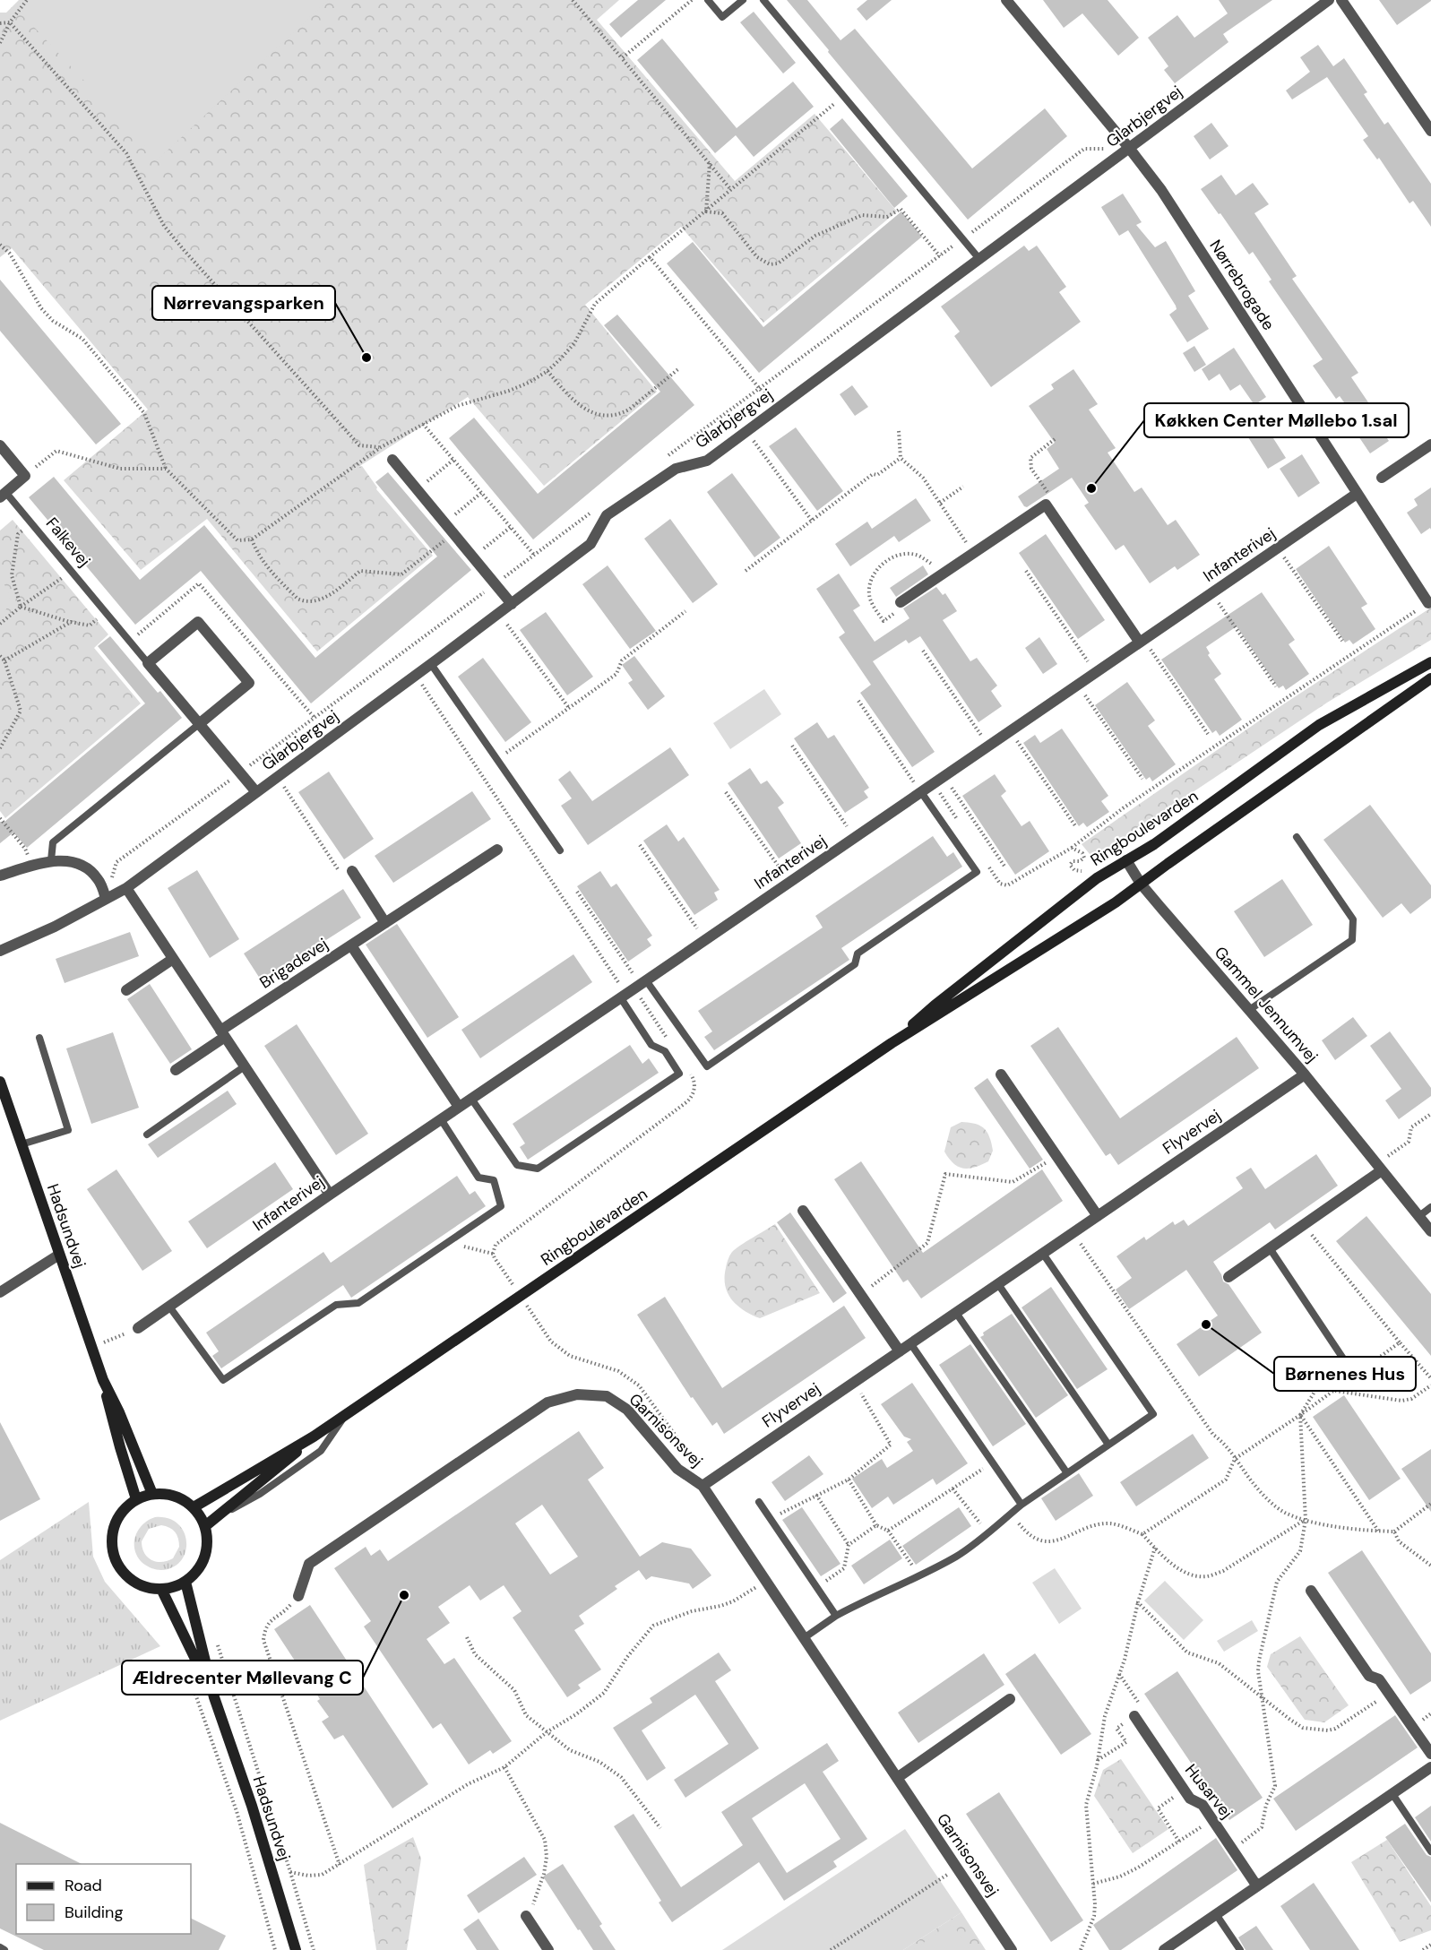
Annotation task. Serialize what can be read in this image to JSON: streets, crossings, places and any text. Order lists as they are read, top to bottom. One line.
{"streets":{"main road":["Ringboulevarden","Hadsundvej"],"street":["Glarbjergvej","Nørrebrogade","Falkevej","Infanterivej","Brigadevej","Gammel Jennumvej","Flyvervej","Garnisonsvej","Husarvej"]},"crossings":[["Glarbjergvej","Nørrebrogade"],["Glarbjergvej","Falkevej"],["Nørrebrogade","Infanterivej"],["Ringboulevarden","Gammel Jennumvej"],["Ringboulevarden","Hadsundvej"],["Gammel Jennumvej","Flyvervej"],["Flyvervej","Garnisonsvej"]],"places":["Nørrevangsparken","Køkken Center Møllebo 1.sal","Børnenes Hus","Ældrecenter Møllevang C"],"legend":["Road","Building"]}
